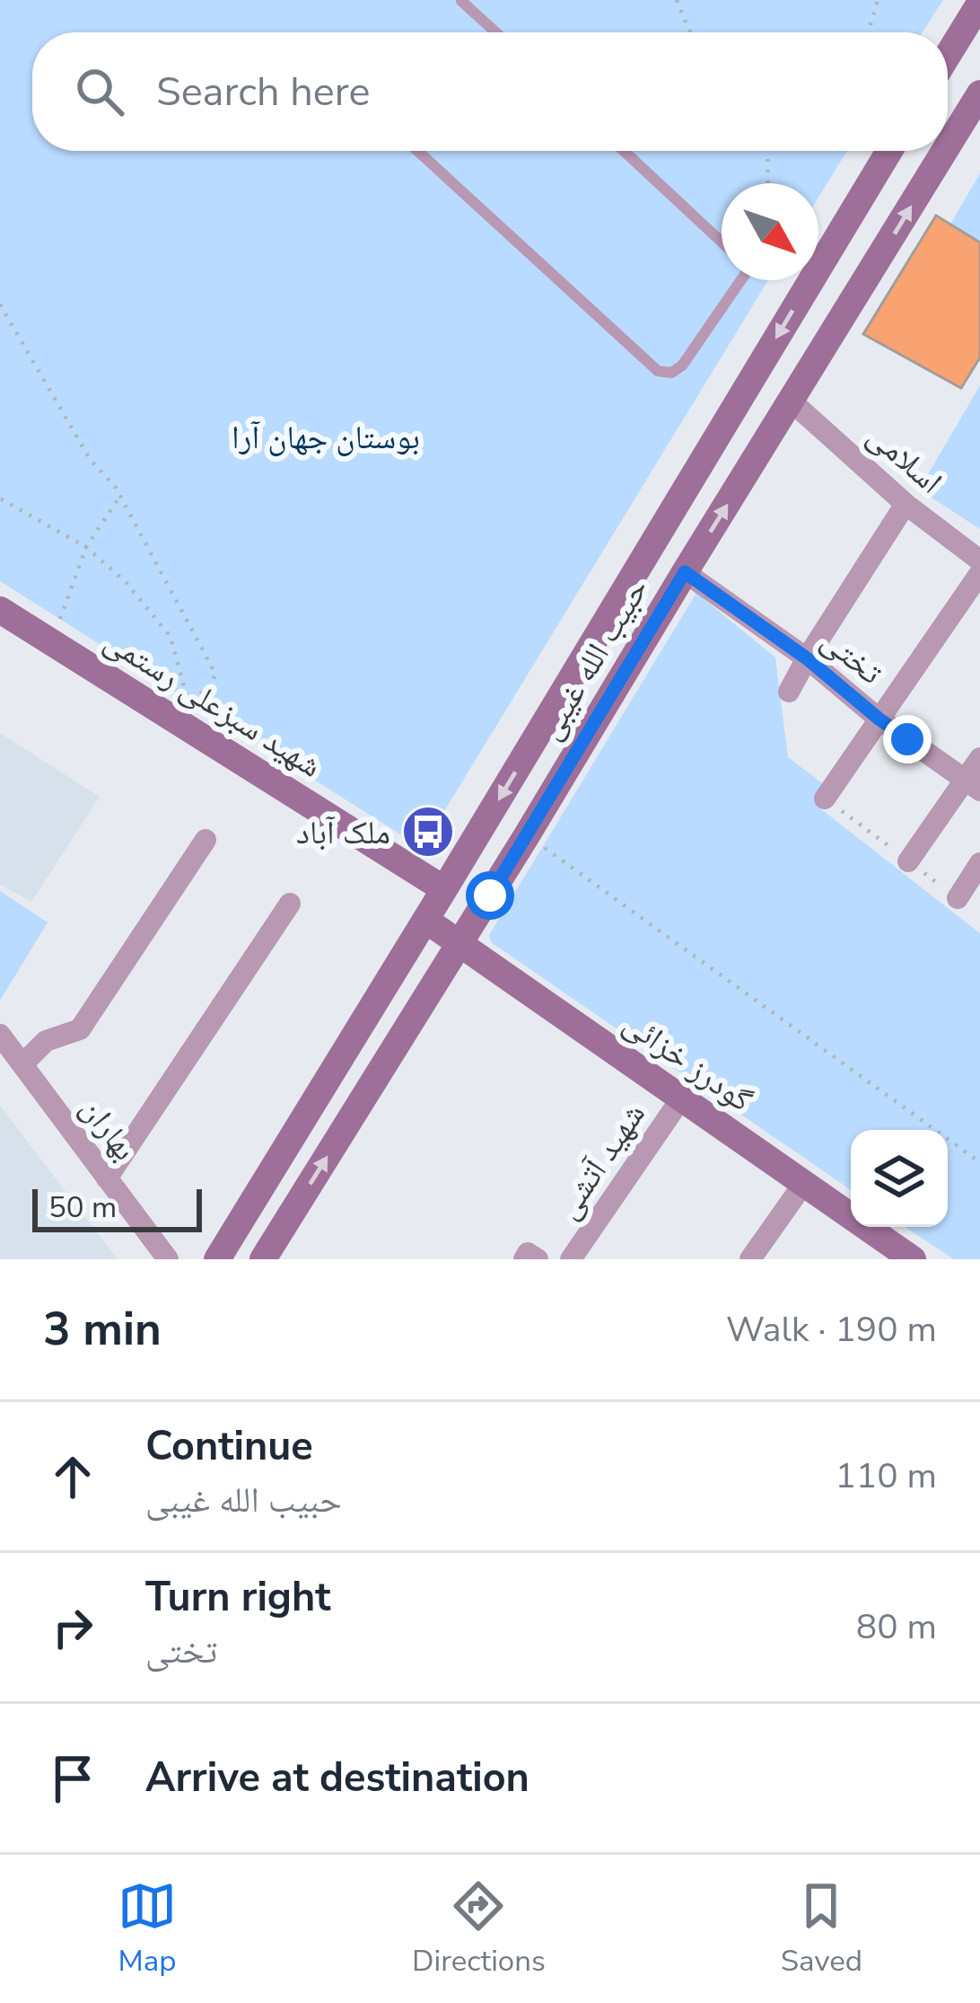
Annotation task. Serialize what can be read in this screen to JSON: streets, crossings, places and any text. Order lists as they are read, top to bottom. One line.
{"streets":{"main road":["حبیب الله غیبی","شهید سبزعلی رستمی","گودرز خزائی"],"street":["اسلامی","تختی","بهاران","شهید آتشی"]},"crossings":[["اسلامی","حبیب الله غیبی"],["تختی","حبیب الله غیبی"],["حبیب الله غیبی","شهید سبزعلی رستمی"],["حبیب الله غیبی","گودرز خزائی"],["گودرز خزائی","شهید آتشی"]],"parks":["بوستان جهان آرا"],"places":{"bus stop":["ملک آباد"]},"scale_bar":"50 m","north":"bottom right","page":{"search":"Search here","scale":"50 m","heading":["3 min","Walk · 190 m"],"list":[["Continue","حبیب الله غیبی","110 m"],["Turn right","تختی","80 m"],"Arrive at destination"],"nav":["Map","Directions","Saved"]}}
